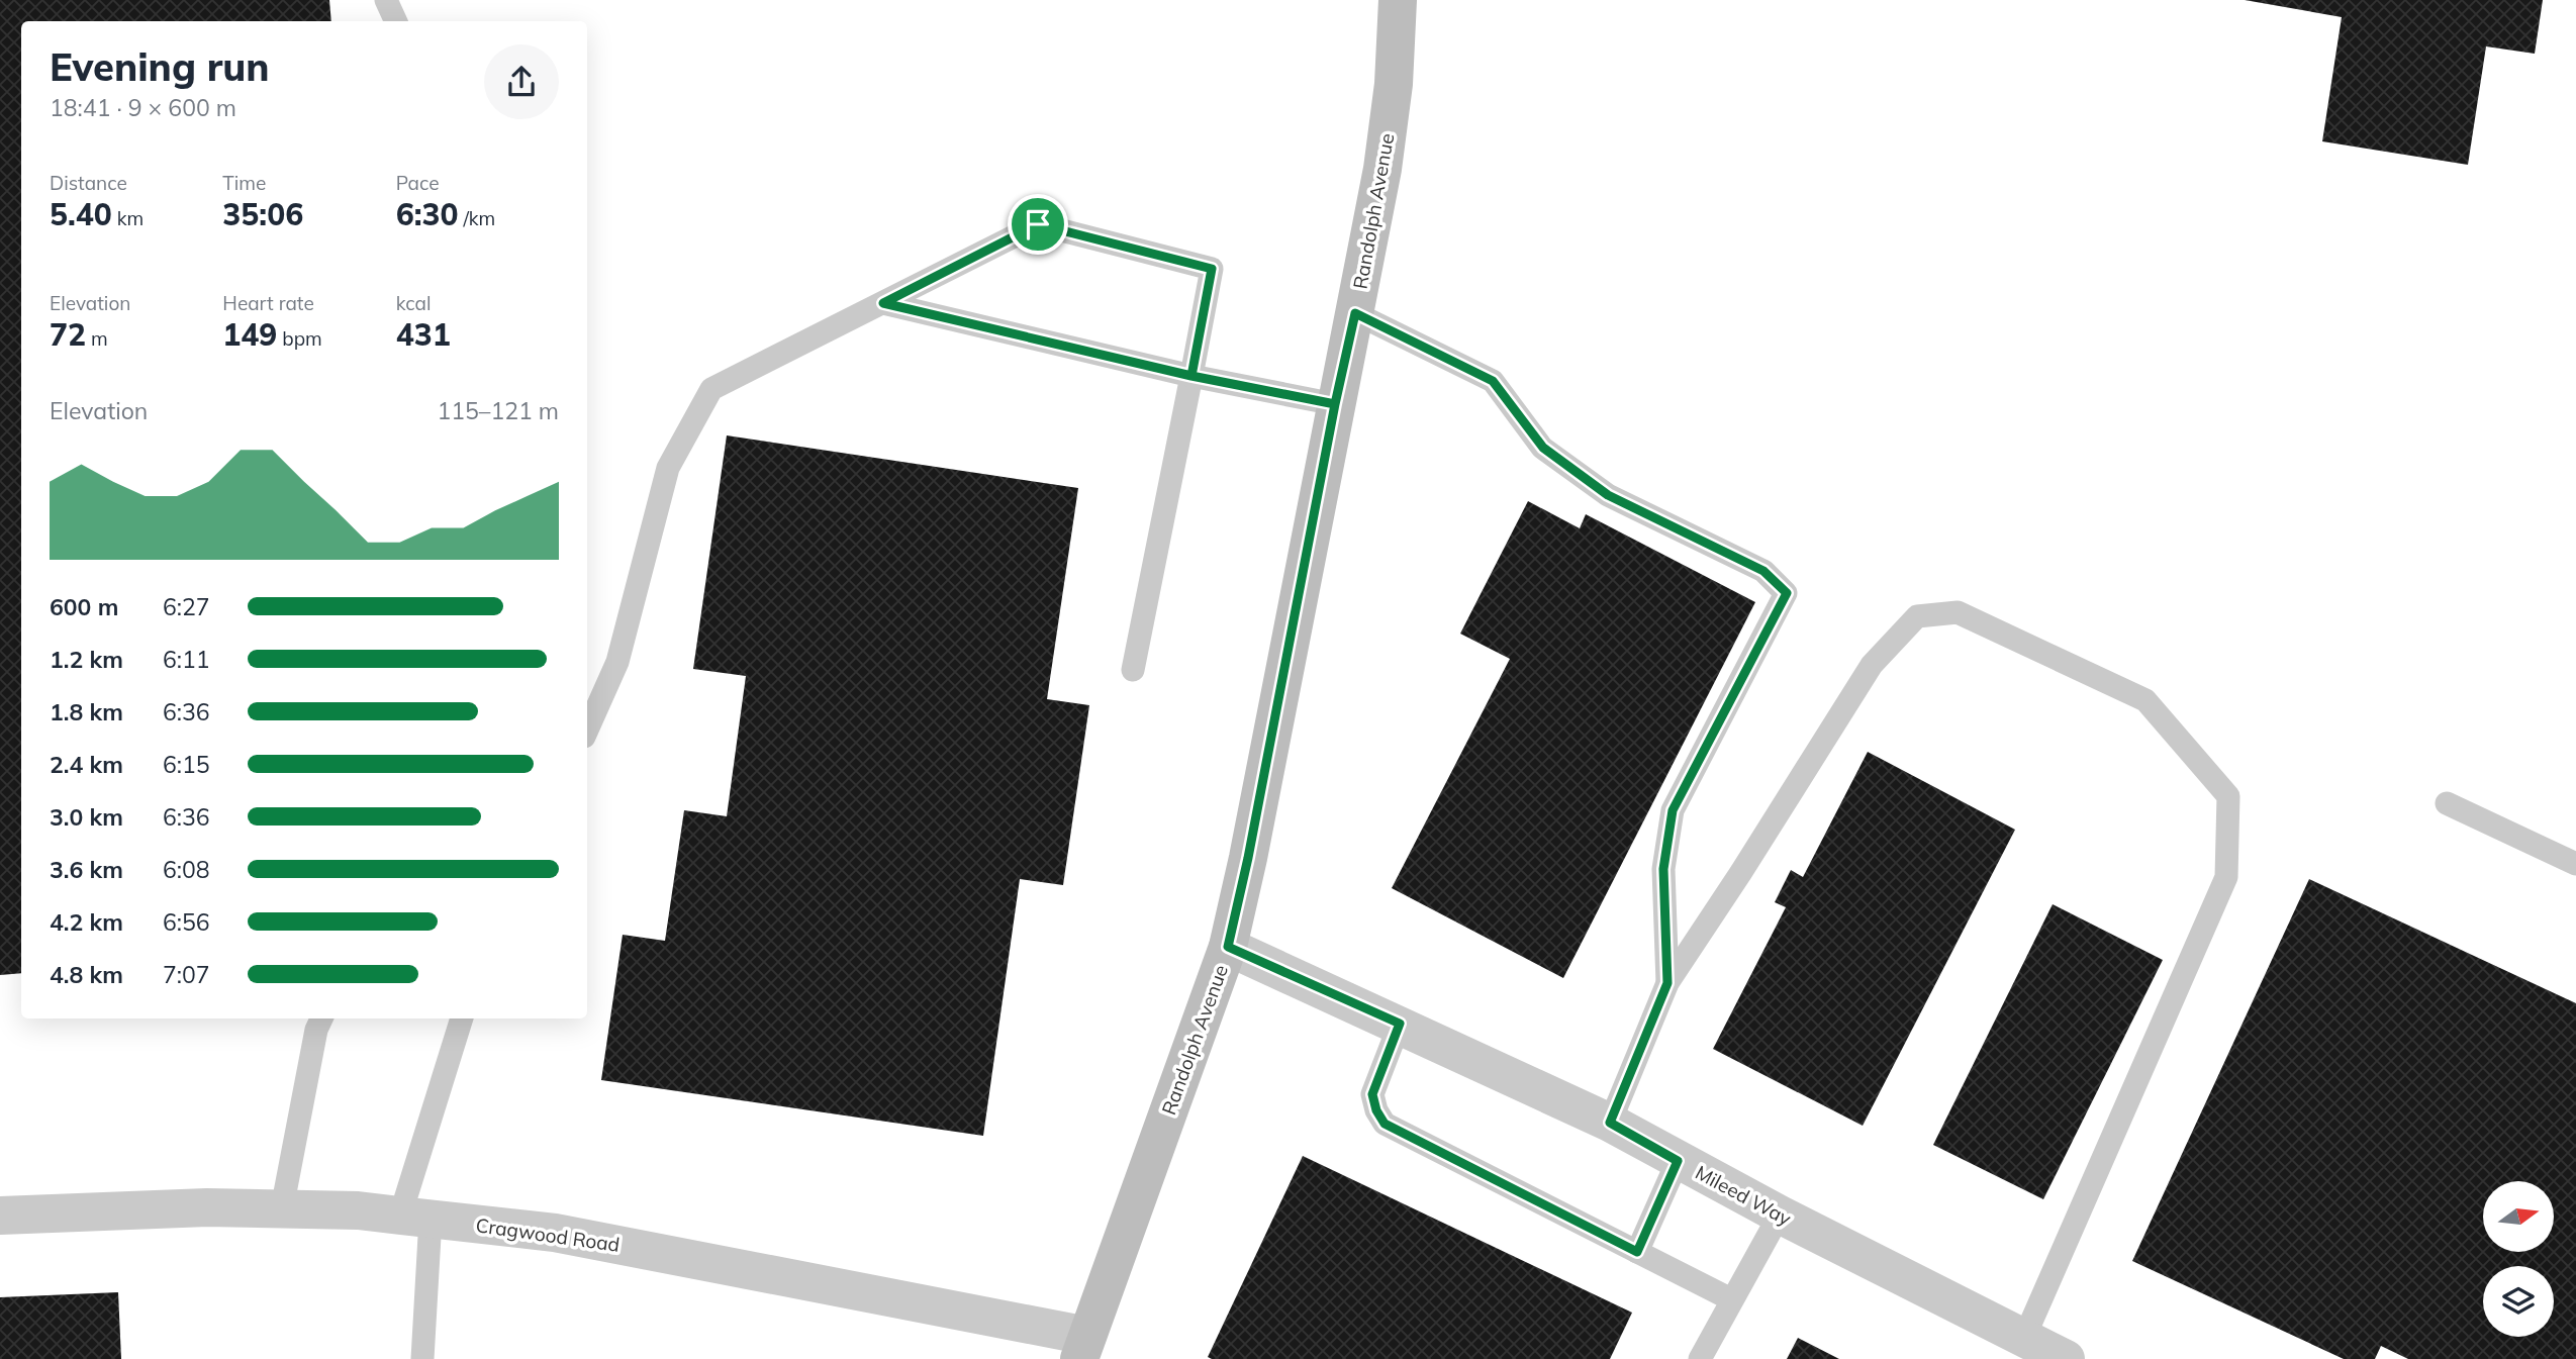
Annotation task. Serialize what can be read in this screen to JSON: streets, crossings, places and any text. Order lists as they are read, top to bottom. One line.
{"streets":{"main road":["Randolph Avenue"],"street":["Mileed Way","Cragwood Road"]},"crossings":[["Randolph Avenue","Mileed Way"],["Randolph Avenue","Cragwood Road"]],"north":"right","page":{"heading":["Evening run","18:41 · 9 × 600 m"],"stats":[["Distance","5.40 km"],["Time","35:06"],["Pace","6:30 /km"],["Elevation","72 m"],["Heart rate","149 bpm"],["kcal","431"]],"chart":["Elevation","115–121 m"],"list":[{"name":"600 m","note":"6:27"},{"name":"1.2 km","note":"6:11"},{"name":"1.8 km","note":"6:36"},{"name":"2.4 km","note":"6:15"},{"name":"3.0 km","note":"6:36"},{"name":"3.6 km","note":"6:08"},{"name":"4.2 km","note":"6:56"},{"name":"4.8 km","note":"7:07"}]}}
